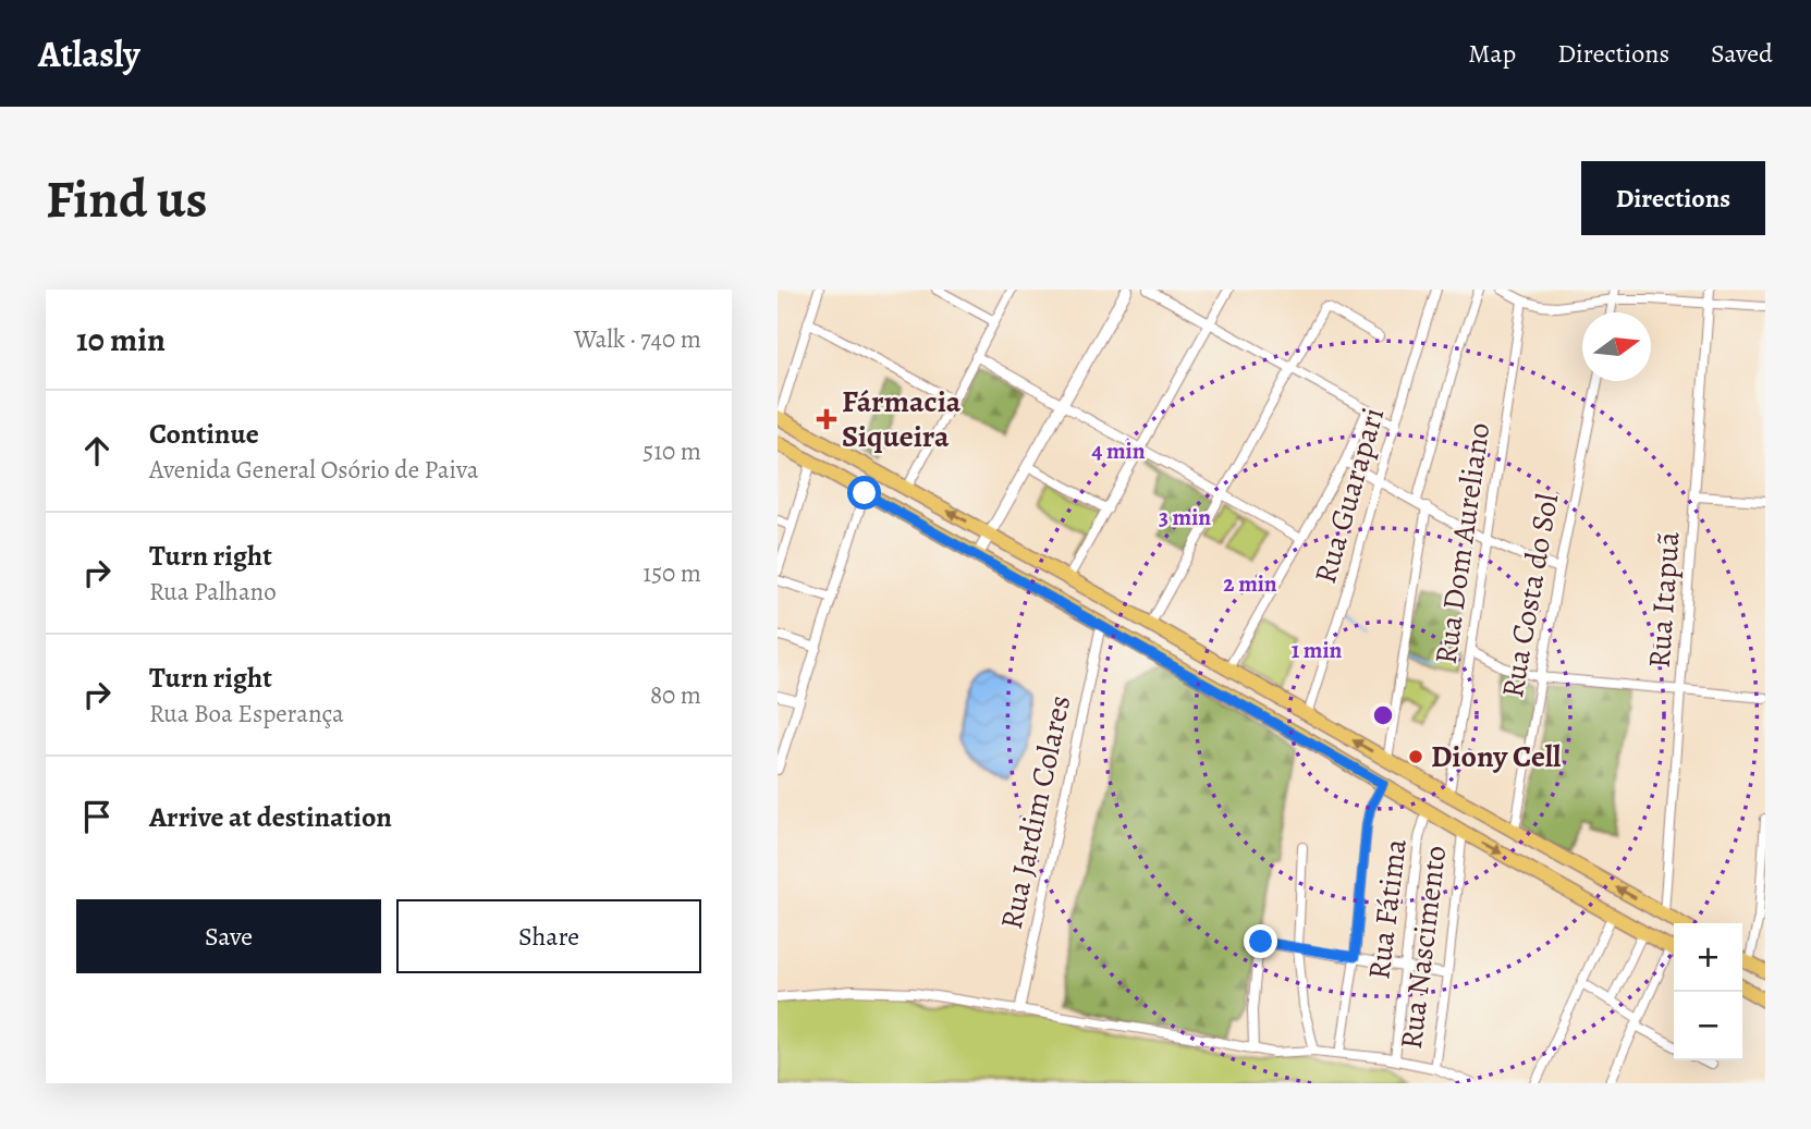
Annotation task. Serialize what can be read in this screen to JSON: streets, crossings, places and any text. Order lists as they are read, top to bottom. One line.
{"streets":{"street":["Rua Guarapari","Rua Dom Aureliano","Rua Costa do Sol","Rua Itapuã","Rua Jardim Colares","Rua Fátima","Rua Nascimento"]},"places":{"health":["Fármacia Siqueira"],"other":["Diony Cell"]},"north":"right","page":{"header":"Atlasly","nav":["Map","Directions","Saved"],"buttons":["Directions",["Save","Share"]],"title":"Find us","heading":["10 min","Walk · 740 m"],"list":[["Continue","Avenida General Osório de Paiva","510 m"],["Turn right","Rua Palhano","150 m"],["Turn right","Rua Boa Esperança","80 m"],"Arrive at destination"],"map_buttons":["+","−"]},"rings":["4 min","3 min","2 min","1 min"]}
